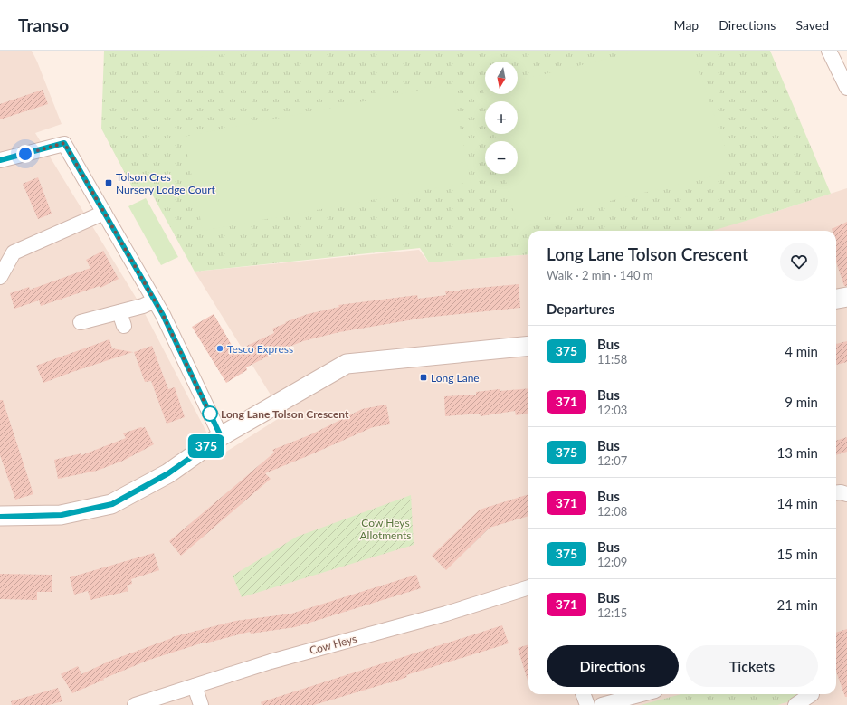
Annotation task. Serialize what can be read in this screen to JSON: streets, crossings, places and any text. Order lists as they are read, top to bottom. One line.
{"streets":{"street":["Cow Heys"]},"parks":["Cow Heys Allotments"],"places":{"transit":["Tolson Cres Nursery Lodge Court","Long Lane"],"other":["Tesco Express","Long Lane Tolson Crescent"]},"lines":["bus line 375"],"north":"bottom","page":{"header":"Transo","nav":["Map","Directions","Saved"],"on_map":"375","map_buttons":["+","−"],"heading":[["Long Lane Tolson Crescent","Walk · 2 min · 140 m"],"Departures"],"list":[{"mark":"375","name":"Bus","note":"11:58","value":"4 min"},{"mark":"371","name":"Bus","note":"12:03","value":"9 min"},{"mark":"375","name":"Bus","note":"12:07","value":"13 min"},{"mark":"371","name":"Bus","note":"12:08","value":"14 min"},{"mark":"375","name":"Bus","note":"12:09","value":"15 min"},{"mark":"371","name":"Bus","note":"12:15","value":"21 min"}],"buttons":["Directions","Tickets"]}}
